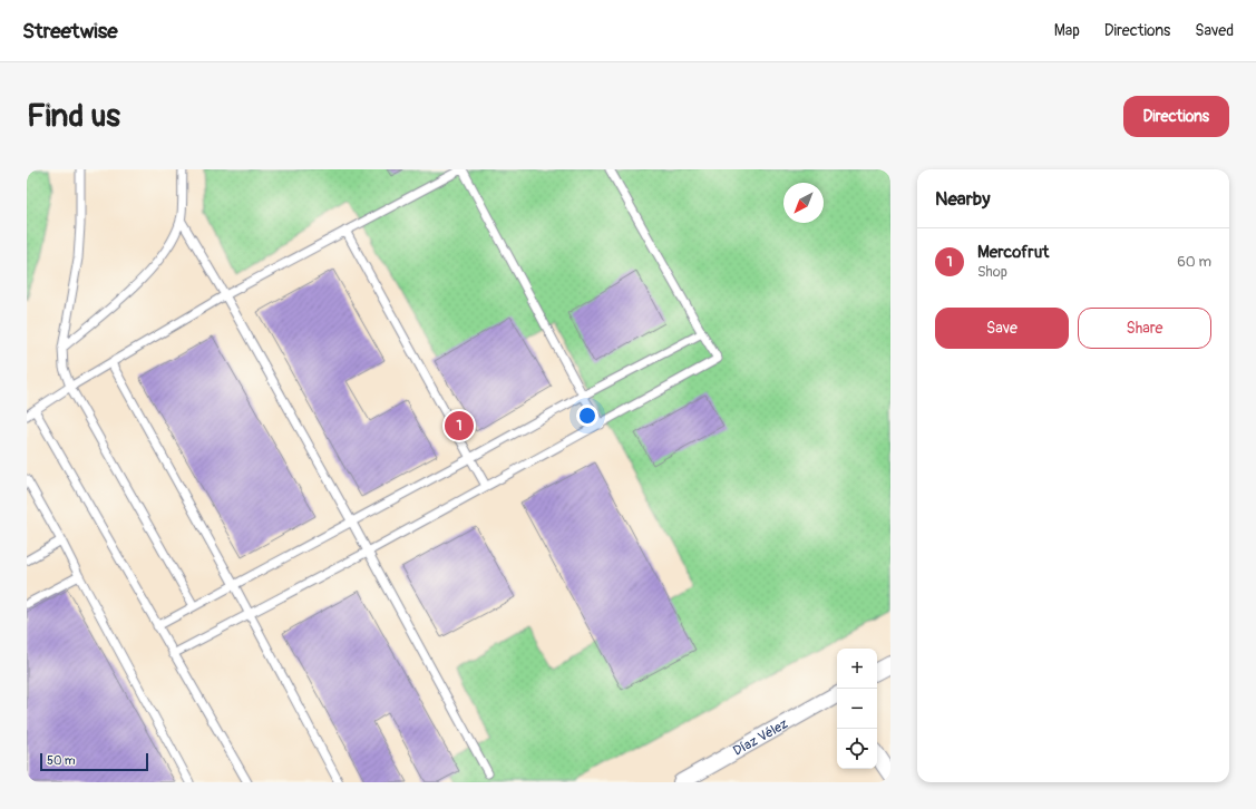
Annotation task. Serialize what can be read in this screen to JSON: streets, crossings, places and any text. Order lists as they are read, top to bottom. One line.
{"streets":{"street":["Díaz Vélez"]},"scale_bar":"50 m","north":"bottom left","page":{"header":"Streetwise","nav":["Map","Directions","Saved"],"buttons":["Directions",["Save","Share"]],"title":"Find us","heading":"Nearby","list":[{"mark":"1","name":"Mercofrut","note":"Shop","value":"60 m"}],"pins":"1","map_buttons":["+","−"],"scale":"50 m"}}
